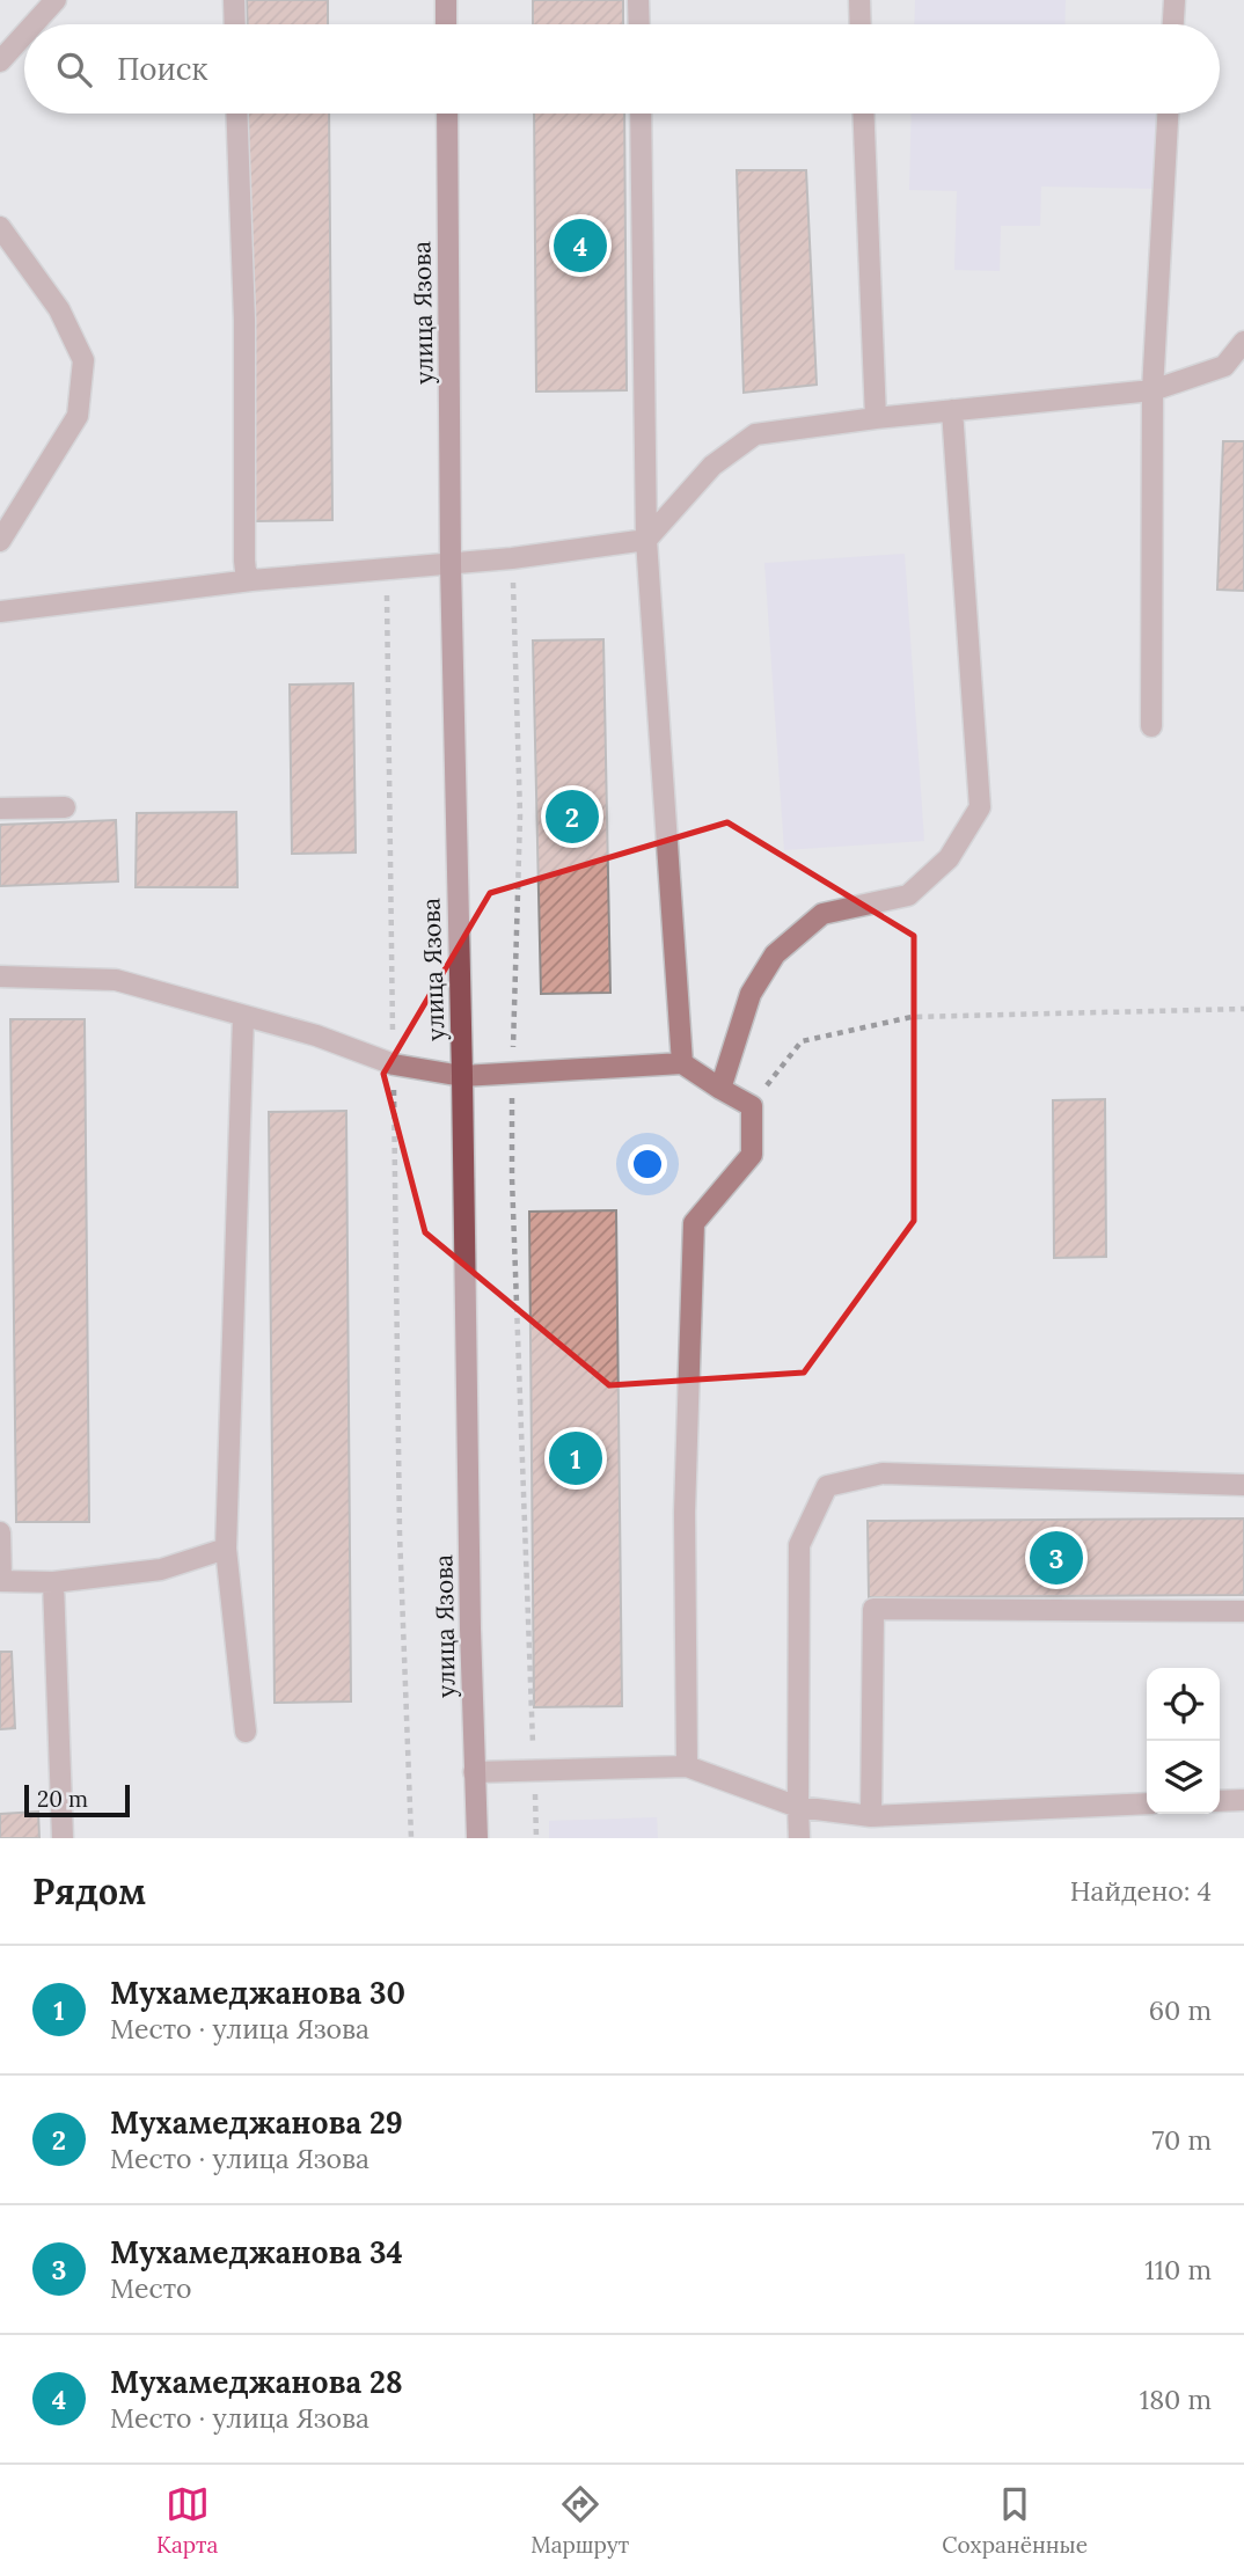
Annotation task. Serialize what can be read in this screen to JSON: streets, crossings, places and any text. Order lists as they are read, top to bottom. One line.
{"streets":{"street":["улица Язова"]},"scale_bar":"20 m","page":{"search":"Поиск","pins":["4","2","1","3"],"scale":"20 m","heading":["Рядом","Найдено: 4"],"list":[{"mark":"1","name":"Мухамеджанова 30","note":"Место · улица Язова","value":"60 m"},{"mark":"2","name":"Мухамеджанова 29","note":"Место · улица Язова","value":"70 m"},{"mark":"3","name":"Мухамеджанова 34","note":"Место","value":"110 m"},{"mark":"4","name":"Мухамеджанова 28","note":"Место · улица Язова","value":"180 m"}],"nav":["Карта","Маршрут","Сохранённые"]}}
